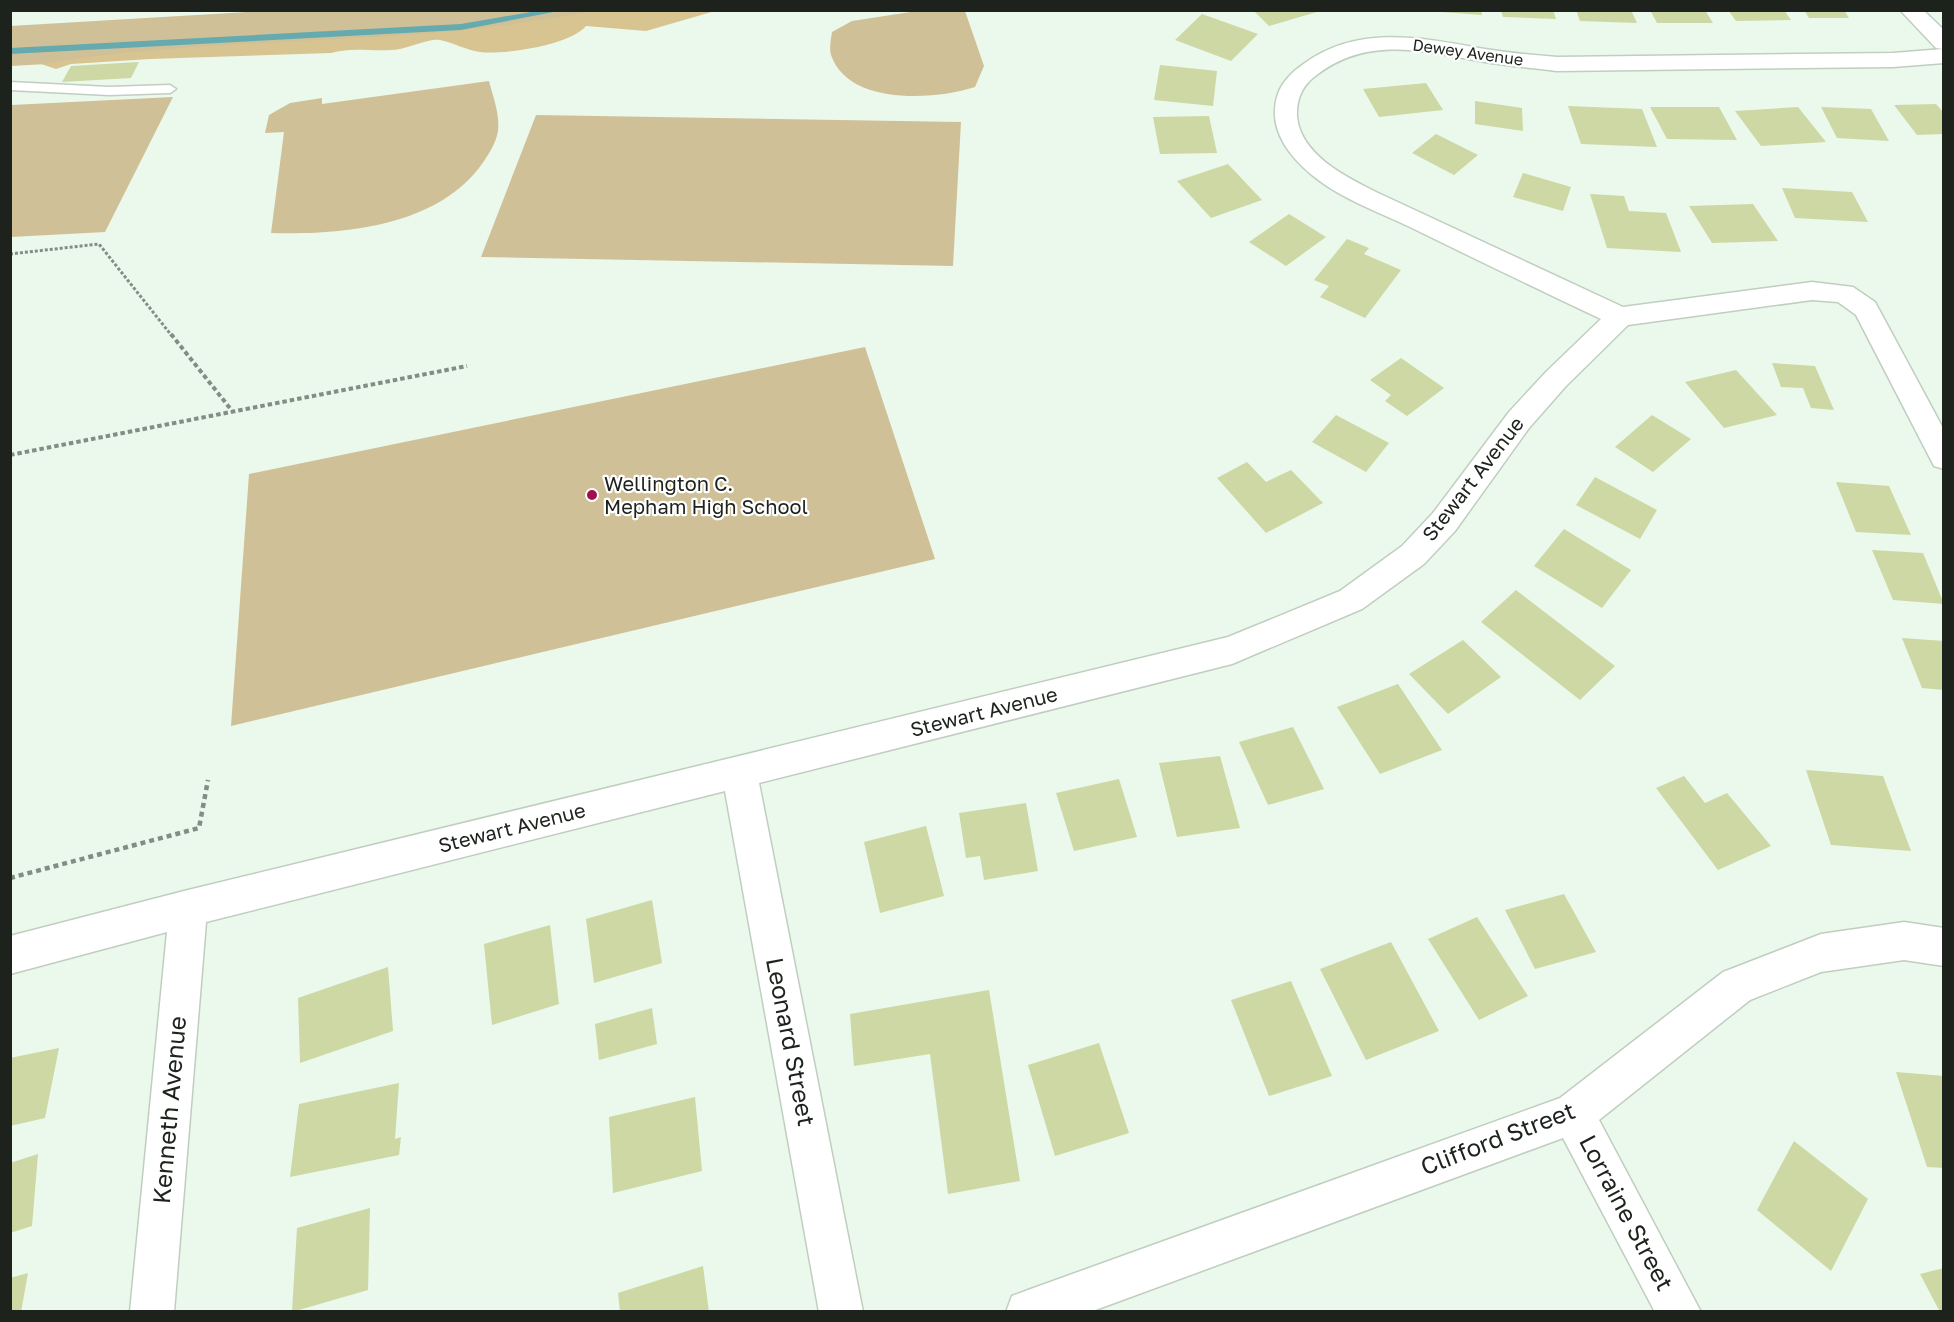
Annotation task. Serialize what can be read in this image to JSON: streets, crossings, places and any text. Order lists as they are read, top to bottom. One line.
{"streets":{"street":["Dewey Avenue","Stewart Avenue","Leonard Street","Kenneth Avenue","Clifford Street","Lorraine Street"]},"crossings":[["Dewey Avenue","Stewart Avenue"],["Stewart Avenue","Leonard Street"],["Stewart Avenue","Kenneth Avenue"],["Clifford Street","Lorraine Street"]],"places":["Wellington C. Mepham High School"]}
